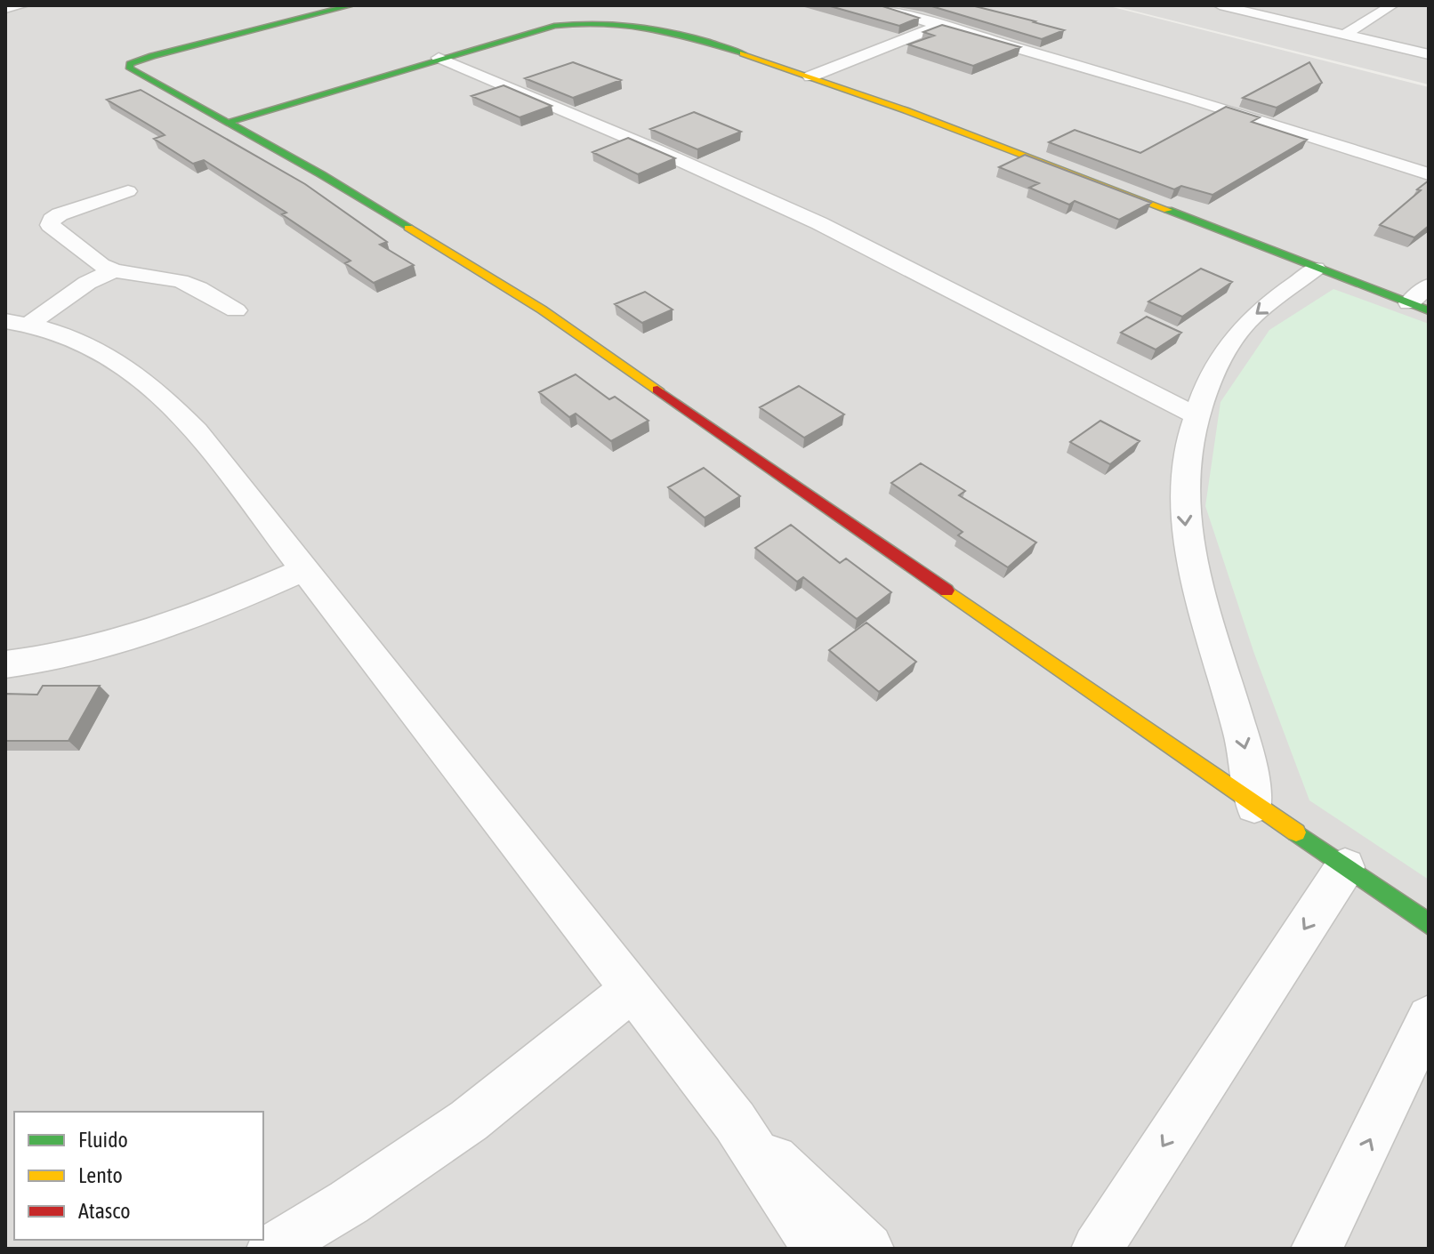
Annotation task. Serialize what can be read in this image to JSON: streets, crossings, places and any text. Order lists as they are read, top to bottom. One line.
{"legend":["Fluido","Lento","Atasco"]}
